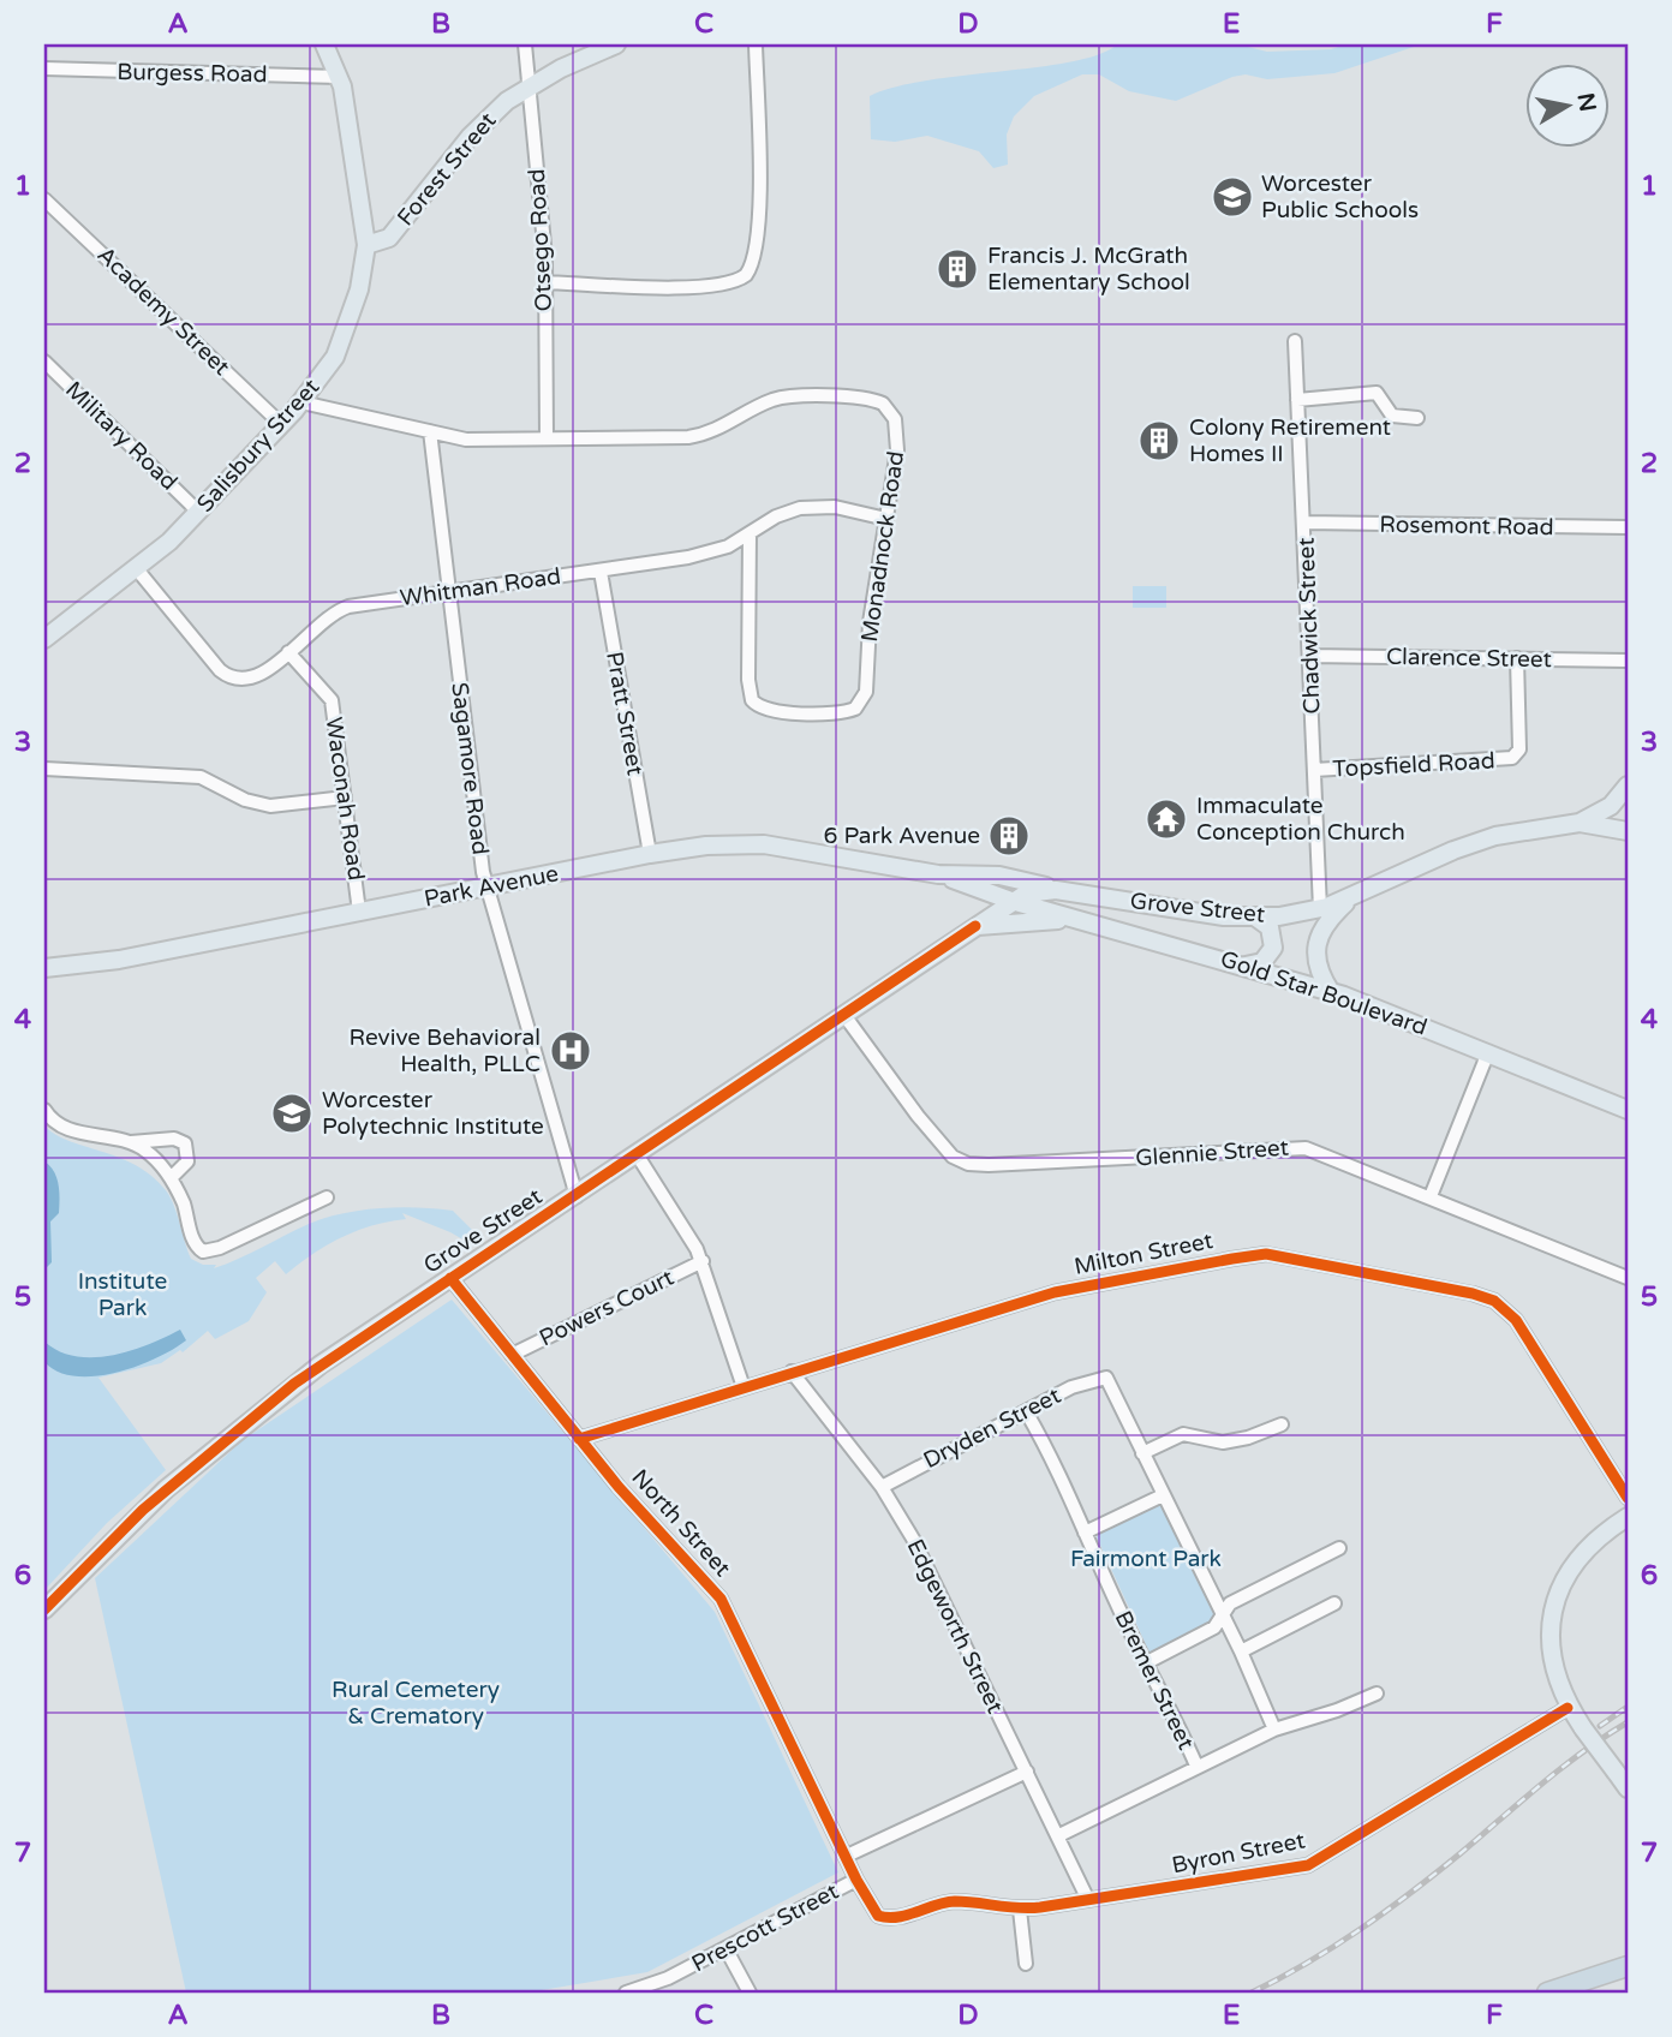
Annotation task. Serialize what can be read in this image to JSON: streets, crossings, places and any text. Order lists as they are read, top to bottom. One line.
{"streets":{"main road":["Forest Street","Salisbury Street","Park Avenue","Grove Street","Gold Star Boulevard"],"street":["Burgess Road","Otsego Road","Academy Street","Military Road","Rosemont Road","Monadnock Road","Whitman Road","Chadwick Street","Clarence Street","Pratt Street","Topsfield Road","Sagamore Road","Waconah Road","Glennie Street","Milton Street","Powers Court","Dryden Street","North Street","Edgeworth Street","Bremer Street","Byron Street","Prescott Street"]},"crossings":[["Burgess Road","Salisbury Street"],["Forest Street","Otsego Road"],["Forest Street","Salisbury Street"],["Otsego Road","Monadnock Road"],["Academy Street","Salisbury Street"],["Military Road","Salisbury Street"],["Salisbury Street","Monadnock Road"],["Salisbury Street","Whitman Road"],["Rosemont Road","Chadwick Street"],["Monadnock Road","Whitman Road"],["Monadnock Road","Sagamore Road"],["Whitman Road","Pratt Street"],["Whitman Road","Sagamore Road"],["Whitman Road","Waconah Road"],["Chadwick Street","Clarence Street"],["Chadwick Street","Topsfield Road"],["Chadwick Street","Grove Street"],["Clarence Street","Topsfield Road"],["Pratt Street","Park Avenue"],["Sagamore Road","Park Avenue"],["Sagamore Road","Grove Street"],["Waconah Road","Park Avenue"],["Park Avenue","Grove Street"],["Park Avenue","Gold Star Boulevard"],["Grove Street","Gold Star Boulevard"],["Grove Street","Glennie Street"],["Grove Street","North Street"],["Milton Street","North Street"],["Milton Street","Edgeworth Street"],["Powers Court","North Street"],["Dryden Street","Edgeworth Street"],["Dryden Street","Bremer Street"],["North Street","Byron Street"],["North Street","Prescott Street"],["Edgeworth Street","Byron Street"]],"parks":["Institute Park","Fairmont Park","Rural Cemetery & Crematory"],"places":{"school or university":["Worcester Public Schools","Worcester Polytechnic Institute"],"building":["Francis J. McGrath Elementary School","Colony Retirement Homes II","6 Park Avenue"],"temple":["Immaculate Conception Church"],"hospital":["Revive Behavioral Health, PLLC"]},"north":"right","grid":{"columns":["A","B","C","D","E","F"],"rows":["1","2","3","4","5","6","7"]}}
